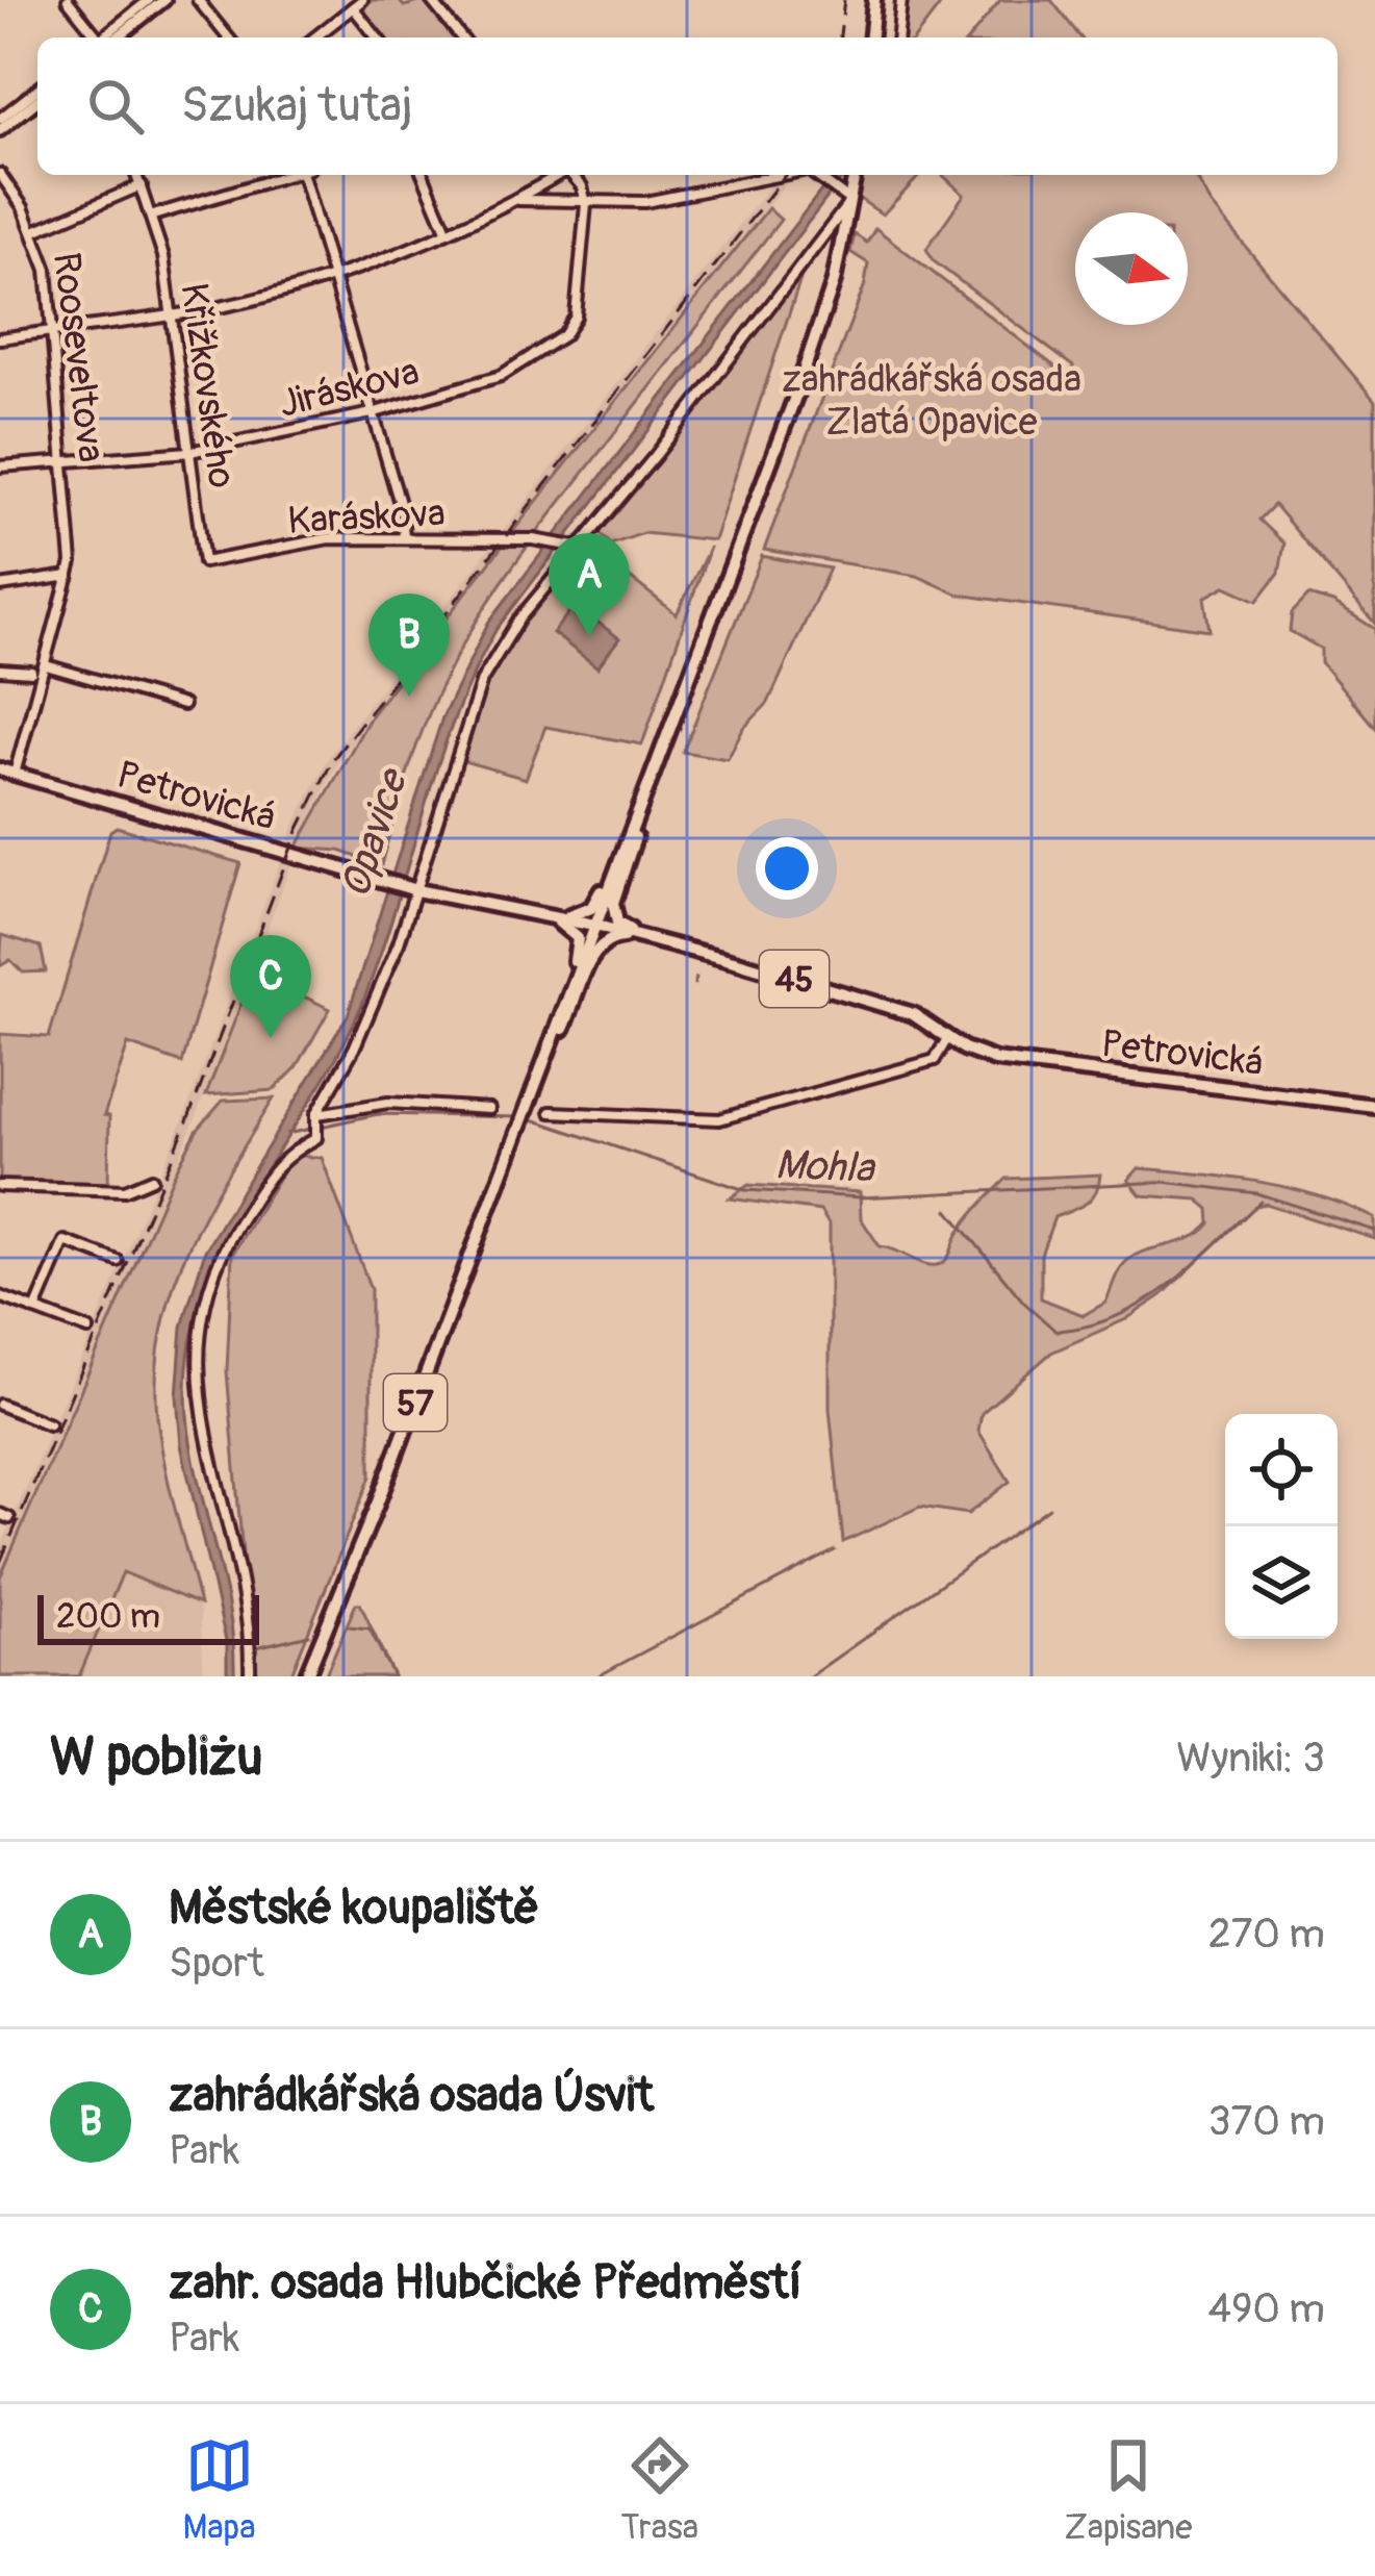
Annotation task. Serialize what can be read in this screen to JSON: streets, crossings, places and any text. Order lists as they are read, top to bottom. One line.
{"streets":{"main road":["Petrovická","45","57"],"street":["Rooseveltova","Křižkovského","Jiráskova","Karáskova"]},"crossings":[["Rooseveltova","Jiráskova"],["Rooseveltova","Petrovická"],["Křižkovského","Jiráskova"],["Křižkovského","Karáskova"],["Petrovická","45"],["45","57"]],"water":["Opavice","Mohla"],"parks":["zahrádkářská osada Zlatá Opavice"],"scale_bar":"200 m","north":"right","page":{"search":"Szukaj tutaj","pins":["A","B","C"],"scale":"200 m","heading":["W pobliżu","Wyniki: 3"],"list":[{"mark":"A","name":"Městské koupaliště","note":"Sport","value":"270 m"},{"mark":"B","name":"zahrádkářská osada Úsvit","note":"Park","value":"370 m"},{"mark":"C","name":"zahr. osada Hlubčické Předměstí","note":"Park","value":"490 m"}],"nav":["Mapa","Trasa","Zapisane"]}}
